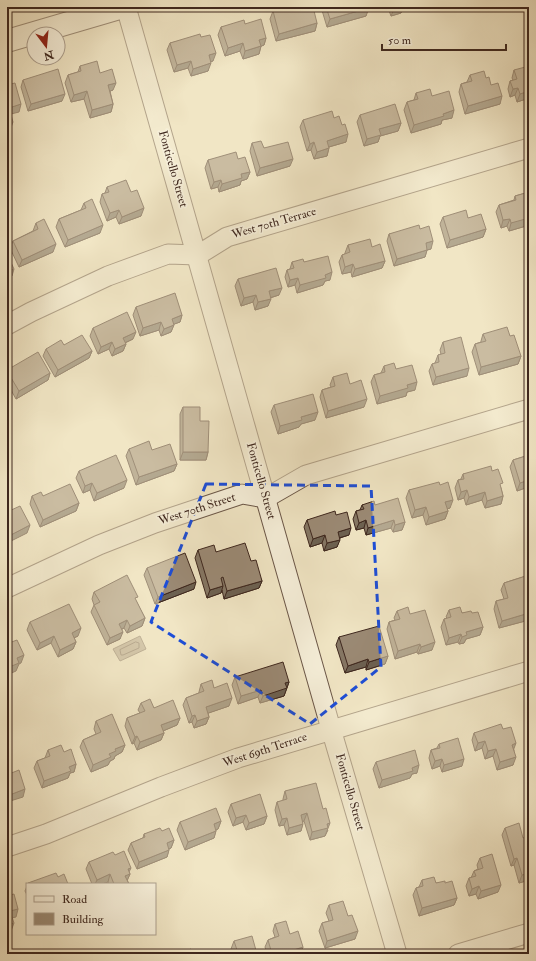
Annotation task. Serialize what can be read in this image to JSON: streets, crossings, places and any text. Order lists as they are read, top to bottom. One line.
{"streets":{"street":["Fonticello Street","West 70th Terrace","West 70th Street","West 69th Terrace"]},"crossings":[["Fonticello Street","West 70th Terrace"],["Fonticello Street","West 70th Street"],["Fonticello Street","West 69th Terrace"]],"legend":["Road","Building"],"scale_bar":"50 m","north":"bottom"}
